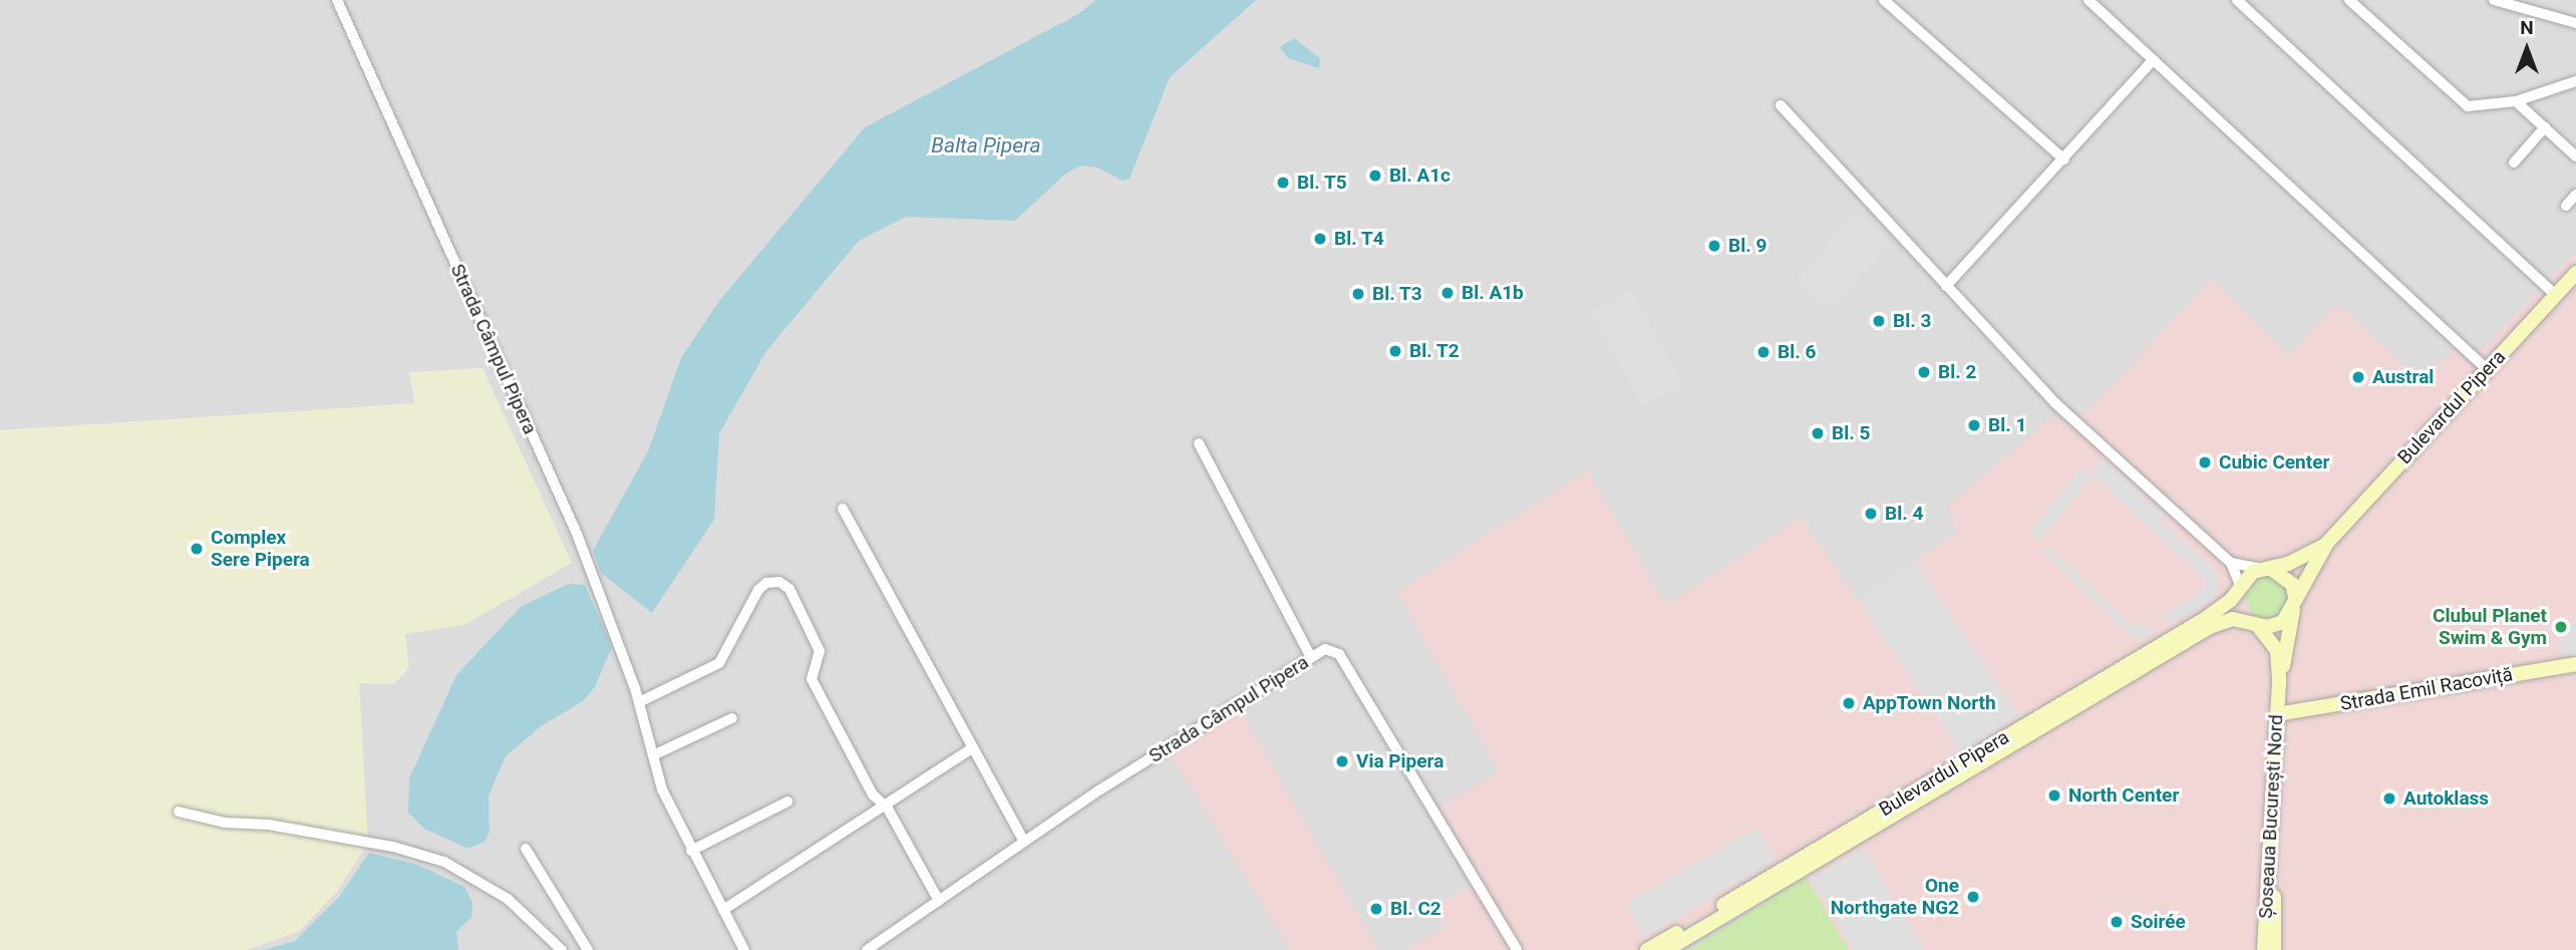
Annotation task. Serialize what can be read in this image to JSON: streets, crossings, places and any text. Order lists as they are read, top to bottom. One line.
{"streets":{"main road":["Bulevardul Pipera","Strada Emil Racoviță","Șoseaua București Nord"],"street":["Strada Câmpul Pipera"]},"crossings":[["Bulevardul Pipera","Șoseaua București Nord"],["Strada Emil Racoviță","Șoseaua București Nord"]],"water":["Balta Pipera"],"places":["Bl. A1c","Bl. T5","Bl. T4","Bl. 9","Bl. A1b","Bl. T3","Bl. 3","Bl. T2","Bl. 6","Bl. 2","Austral","Bl. 1","Bl. 5","Cubic Center","Bl. 4","Complex Sere Pipera","Clubul Planet Swim & Gym","AppTown North","Via Pipera","North Center","Autoklass","One Northgate NG2","Bl. C2","Soirée"],"north":"top"}
